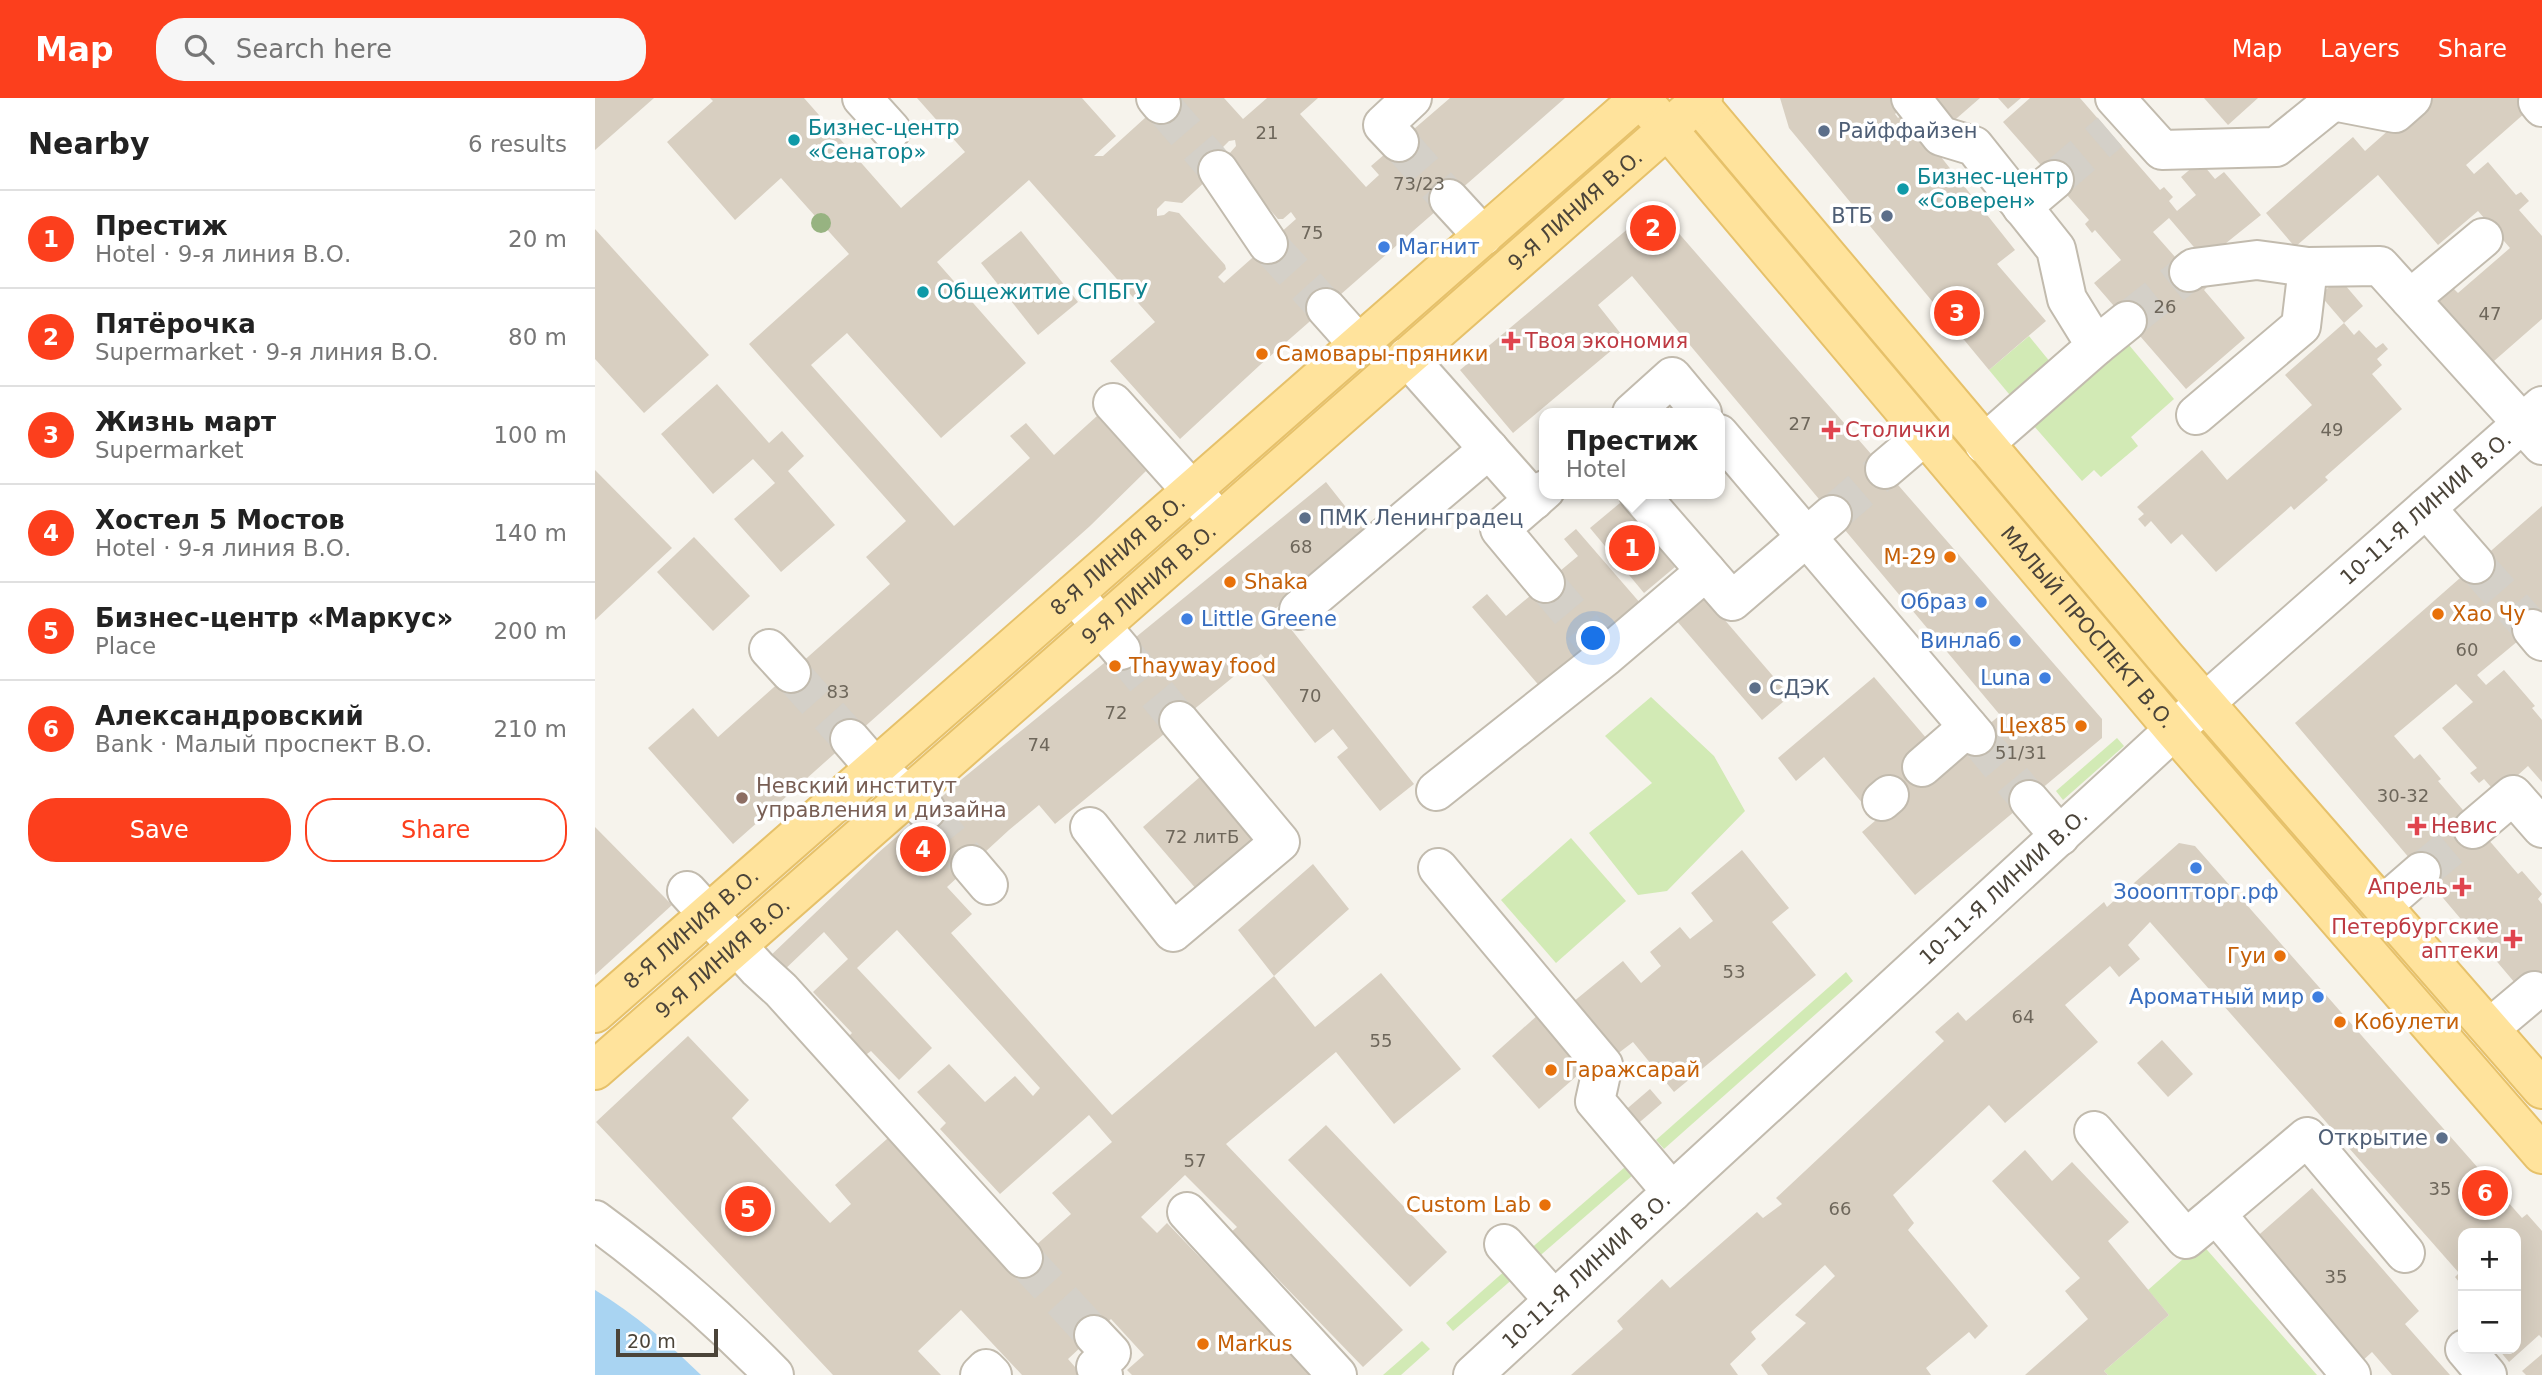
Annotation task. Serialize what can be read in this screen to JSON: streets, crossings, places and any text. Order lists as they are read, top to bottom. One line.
{"streets":{"main road":["9-Я ЛИНИЯ В.О.","8-Я ЛИНИЯ В.О.","МАЛЫЙ ПРОСПЕКТ В.О."],"street":["10-11-Я ЛИНИИ В.О."]},"crossings":[["9-Я ЛИНИЯ В.О.","МАЛЫЙ ПРОСПЕКТ В.О."],["10-11-Я ЛИНИИ В.О.","МАЛЫЙ ПРОСПЕКТ В.О."],["8-Я ЛИНИЯ В.О.","МАЛЫЙ ПРОСПЕКТ В.О."]],"places":{"other":["Райффайзен","Бизнес-центр «Сенатор»","Бизнес-центр «Соверен»","ВТБ","Магнит","Общежитие СПБГУ","Самовары-пряники","ПМК Ленинградец","М-29","Shaka","Образ","Хао Чу","Little Greene","Винлаб","Thayway food","Luna","СДЭК","Цех85","Невский институт управления и дизайна","Зоооптторг.рф","Гуи","Ароматный мир","Кобулети","Гаражсарай","Открытие","Custom Lab","Markus"],"health":["Твоя экономия","Столички","Невис","Апрель","Петербургские аптеки"]},"house_numbers":["21","73/23","75","26","47","27","49","68","60","83","70","72","74","51/31","30-32","72 литБ","53","64","55","57","35","66","35"],"scale_bar":"20 m","page":{"header":"Map","search":"Search here","nav":["Map","Layers","Share"],"heading":["Nearby","6 results"],"list":[{"mark":"1","name":"Престиж","note":"Hotel · 9-я линия В.О.","value":"20 m"},{"mark":"2","name":"Пятёрочка","note":"Supermarket · 9-я линия В.О.","value":"80 m"},{"mark":"3","name":"Жизнь март","note":"Supermarket","value":"100 m"},{"mark":"4","name":"Хостел 5 Мостов","note":"Hotel · 9-я линия В.О.","value":"140 m"},{"mark":"5","name":"Бизнес-центр «Маркус»","note":"Place","value":"200 m"},{"mark":"6","name":"Александровский","note":"Bank · Малый проспект В.О.","value":"210 m"}],"pins":["2","3","1","4","6","5"],"popup":["Престиж","Hotel"],"buttons":["Save","Share"],"map_buttons":["+","−"],"scale":"20 m"}}
